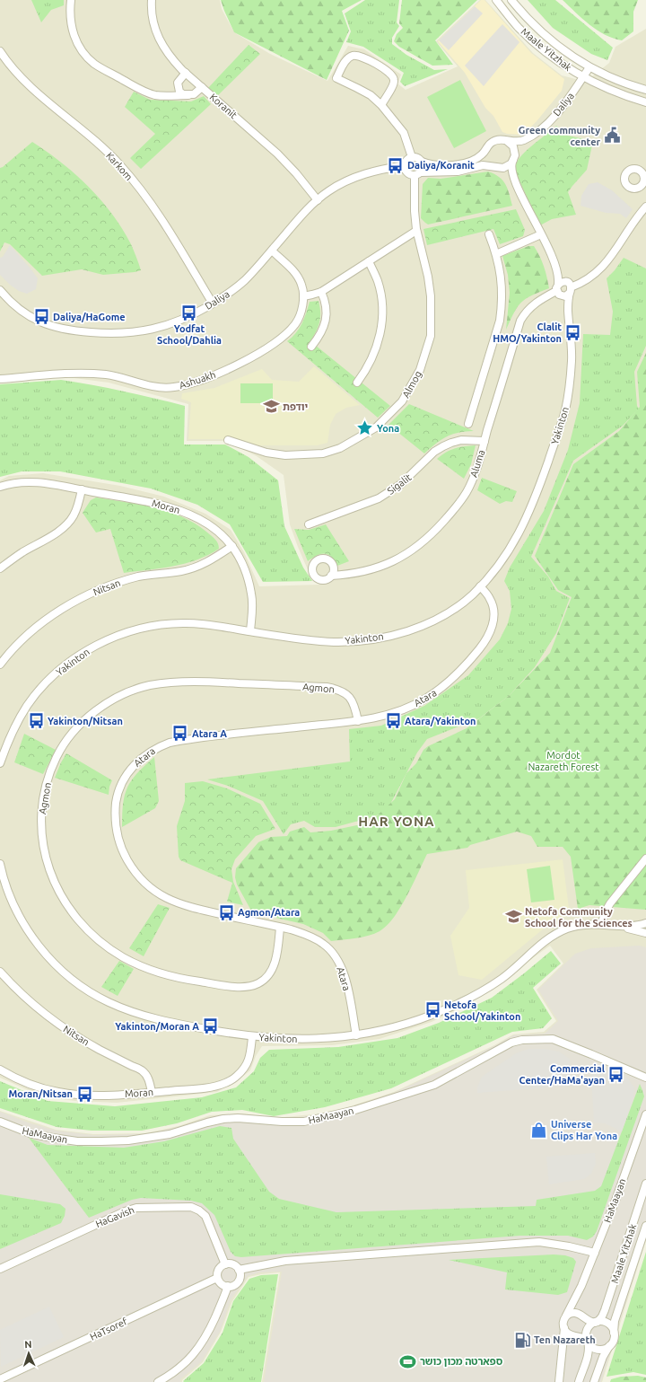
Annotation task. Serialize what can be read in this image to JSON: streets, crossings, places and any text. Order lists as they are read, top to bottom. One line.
{"streets":{"street":["Maale Yitzhak","Daliya","Koranit","Karkom","Ashuakh","Almog","Yakinton","Aluma","Sigalit","Moran","Nitsan","Agmon","Atara","HaMaayan","HaGavish","HaTsoref"]},"crossings":[["Maale Yitzhak","Daliya"],["Daliya","Koranit"],["Daliya","Karkom"],["Daliya","Ashuakh"],["Daliya","Almog"],["Yakinton","Aluma"],["Yakinton","Moran"],["Yakinton","Atara"],["Aluma","Sigalit"],["Moran","Nitsan"],["Agmon","Atara"],["HaGavish","HaTsoref"]],"districts":["HAR YONA"],"parks":["Mordot Nazareth Forest"],"places":{"public building":["Green community center"],"bus stop":["Daliya/Koranit","Yodfat School/Dahlia","Daliya/HaGome","Clalit HMO/Yakinton","Yakinton/Nitsan","Atara/Yakinton","Atara A","Agmon/Atara","Netofa School/Yakinton","Yakinton/Moran A","Commercial Center/HaMa'ayan","Moran/Nitsan"],"school or university":["יודפת","Netofa Community School for the Sciences"],"place":["Yona"],"shop":["Universe Clips Har Yona"],"fuel station":["Ten Nazareth"],"sports":["ספארטה מכון כושר"]},"north":"top"}
